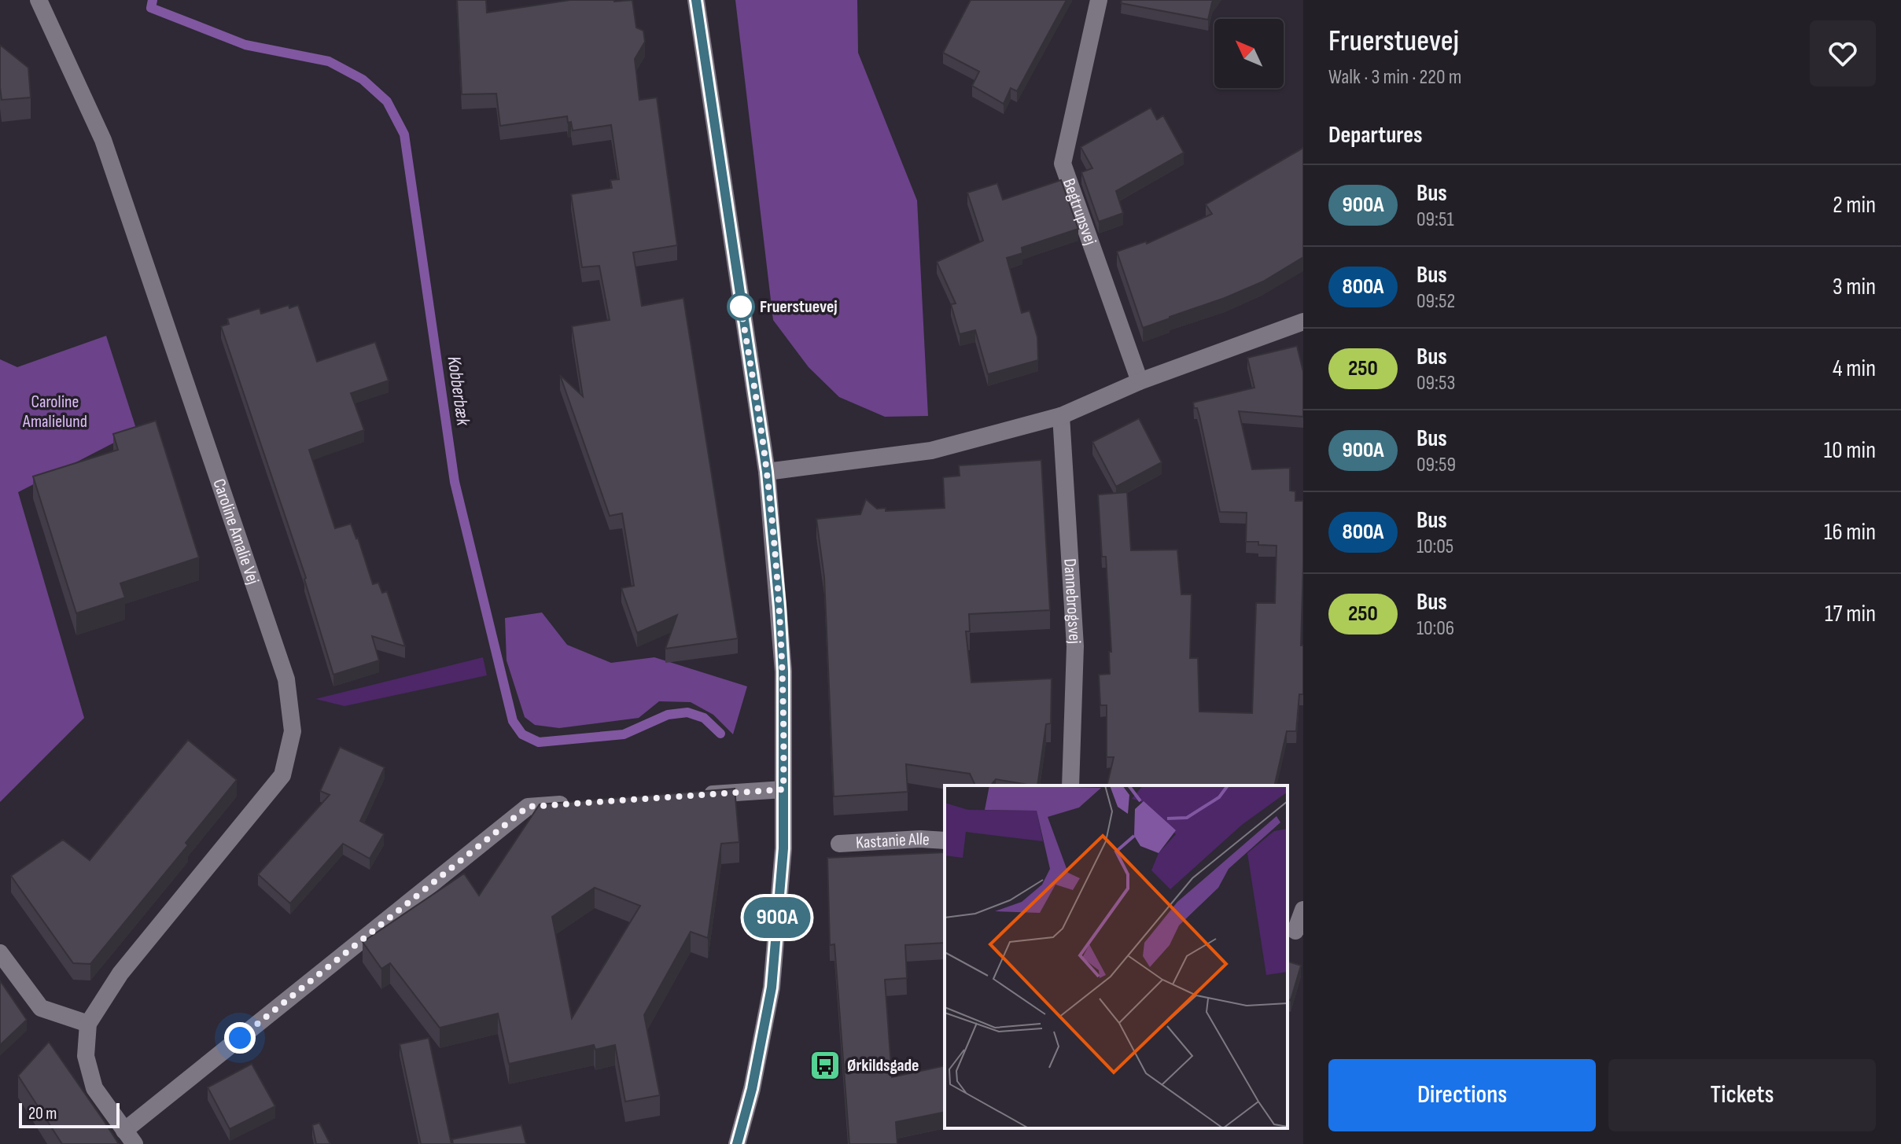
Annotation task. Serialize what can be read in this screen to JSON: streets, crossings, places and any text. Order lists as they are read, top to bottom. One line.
{"streets":{"street":["Begtrupsvej","Caroline Amalie Vej","Dannebrogsvej","Kastanie Alle"]},"water":["Kobberbæk"],"parks":["Caroline Amalielund"],"places":{"other":["Fruerstuevej"],"bus stop":["Ørkildsgade"]},"lines":["bus line 900A"],"scale_bar":"20 m","north":"top left","page":{"on_map":"900A","heading":[["Fruerstuevej","Walk · 3 min · 220 m"],"Departures"],"list":[{"mark":"900A","name":"Bus","note":"09:51","value":"2 min"},{"mark":"800A","name":"Bus","note":"09:52","value":"3 min"},{"mark":"250","name":"Bus","note":"09:53","value":"4 min"},{"mark":"900A","name":"Bus","note":"09:59","value":"10 min"},{"mark":"800A","name":"Bus","note":"10:05","value":"16 min"},{"mark":"250","name":"Bus","note":"10:06","value":"17 min"}],"buttons":["Directions","Tickets"],"scale":"20 m"}}
